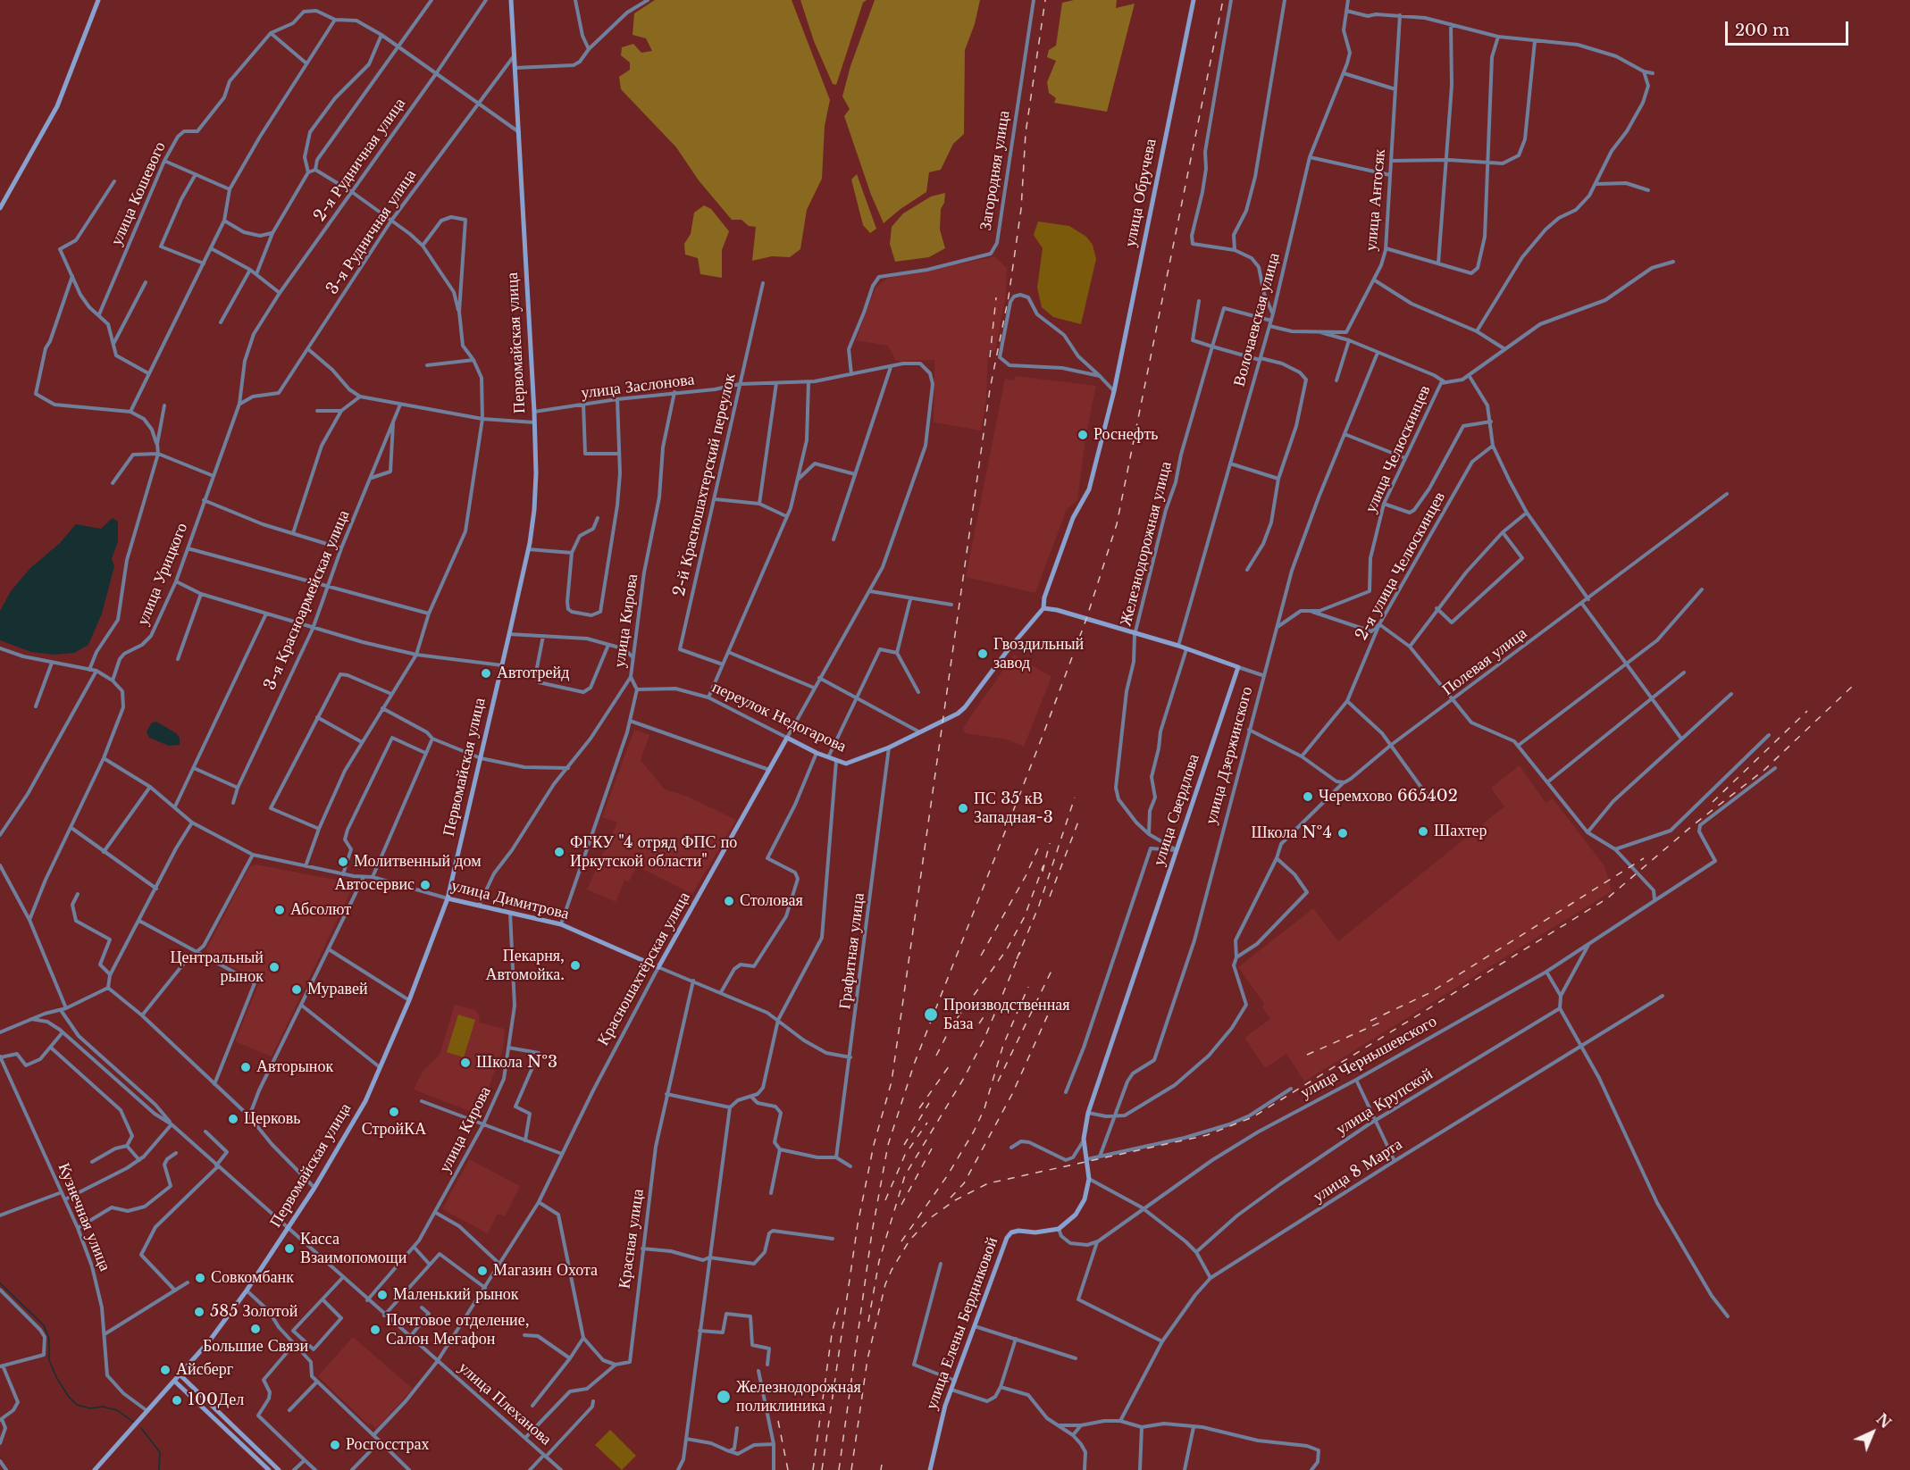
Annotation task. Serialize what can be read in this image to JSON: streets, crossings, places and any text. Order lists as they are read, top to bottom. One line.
{"streets":{"street":["2-я Рудничная улица","Загородняя улица","улица Обручева","улица Кошевого","улица Антосяк","3-я Рудничная улица","Волочаевская улица","Первомайская улица","улица Заслонова","улица Челюскинцев","2-й Красношахтерский переулок","Железнодорожная улица","2-я улица Челюскинцев","улица Урицкого","3-я Красноармейская улица","улица Кирова","Полевая улица","переулок Недогарова","улица Дзержинского","улица Свердлова","улица Димитрова","Графитная улица","Красношахтёрская улица","улица Чернышевского","улица Крупской","улица 8 Марта","Кузнечная улица","Красная улица","улица Елены Бердниковой","улица Плеханова"]},"crossings":[["2-я Рудничная улица","улица Урицкого"],["Загородняя улица","улица Заслонова"],["улица Обручева","переулок Недогарова"],["улица Антосяк","Волочаевская улица"],["3-я Рудничная улица","Первомайская улица"],["3-я Рудничная улица","улица Урицкого"],["Волочаевская улица","Железнодорожная улица"],["Первомайская улица","улица Заслонова"],["Первомайская улица","улица Димитрова"],["Первомайская улица","Кузнечная улица"],["Первомайская улица","улица Плеханова"],["улица Заслонова","2-й Красношахтерский переулок"],["улица Заслонова","улица Кирова"],["улица Заслонова","Красношахтёрская улица"],["улица Челюскинцев","улица Дзержинского"],["Железнодорожная улица","улица Свердлова"],["улица Кирова","улица Димитрова"],["улица Кирова","улица Плеханова"],["переулок Недогарова","Графитная улица"],["переулок Недогарова","Красношахтёрская улица"],["улица Димитрова","Графитная улица"],["улица Димитрова","Красношахтёрская улица"],["улица Димитрова","Красная улица"],["Красношахтёрская улица","улица Плеханова"]],"places":["Роснефть","Гвоздильный завод","Автотрейд","Черемхово 665402","ПС 35 кВ Западная-3","Шахтер","Школа №4","ФГКУ \"4 отряд ФПС по Иркутской области\"","Молитвенный дом","Автосервис","Столовая","Абсолют","Пекарня, Автомойка.","Центральный рынок","Муравей","Производственная База","Школа №3","Авторынок","СтройКА","Церковь","Касса Взаимопомощи","Магазин Охота","Совкомбанк","Маленький рынок","585 Золотой","Большие Связи","Почтовое отделение, Салон Мегафон","Айсберг","Железнодорожная поликлиника","100Дел","Росгосстрах"],"scale_bar":"200 m","north":"top right"}
